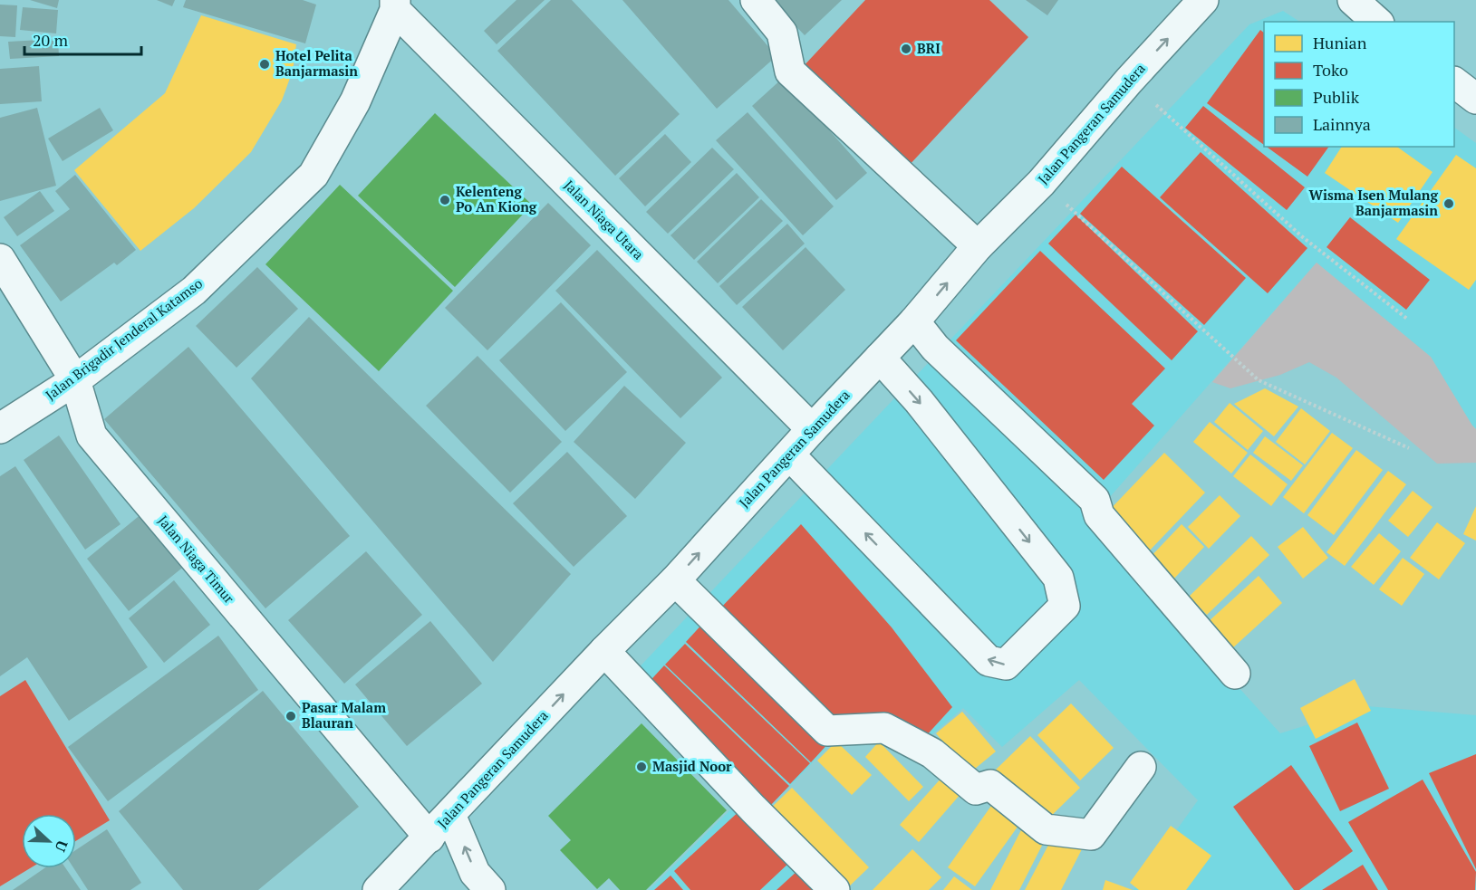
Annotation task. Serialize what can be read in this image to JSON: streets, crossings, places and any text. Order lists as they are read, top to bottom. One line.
{"streets":{"main road":["Jalan Pangeran Samudera","Jalan Niaga Utara","Jalan Brigadir Jenderal Katamso","Jalan Niaga Timur"]},"crossings":[["Jalan Pangeran Samudera","Jalan Niaga Utara"],["Jalan Pangeran Samudera","Jalan Niaga Timur"],["Jalan Niaga Utara","Jalan Brigadir Jenderal Katamso"],["Jalan Brigadir Jenderal Katamso","Jalan Niaga Timur"]],"one_way":["Jalan Pangeran Samudera"],"places":["BRI","Hotel Pelita Banjarmasin","Kelenteng Po An Kiong","Wisma Isen Mulang Banjarmasin","Pasar Malam Blauran","Masjid Noor"],"legend":["Hunian","Toko","Publik","Lainnya"],"scale_bar":"20 m","north":"right"}
